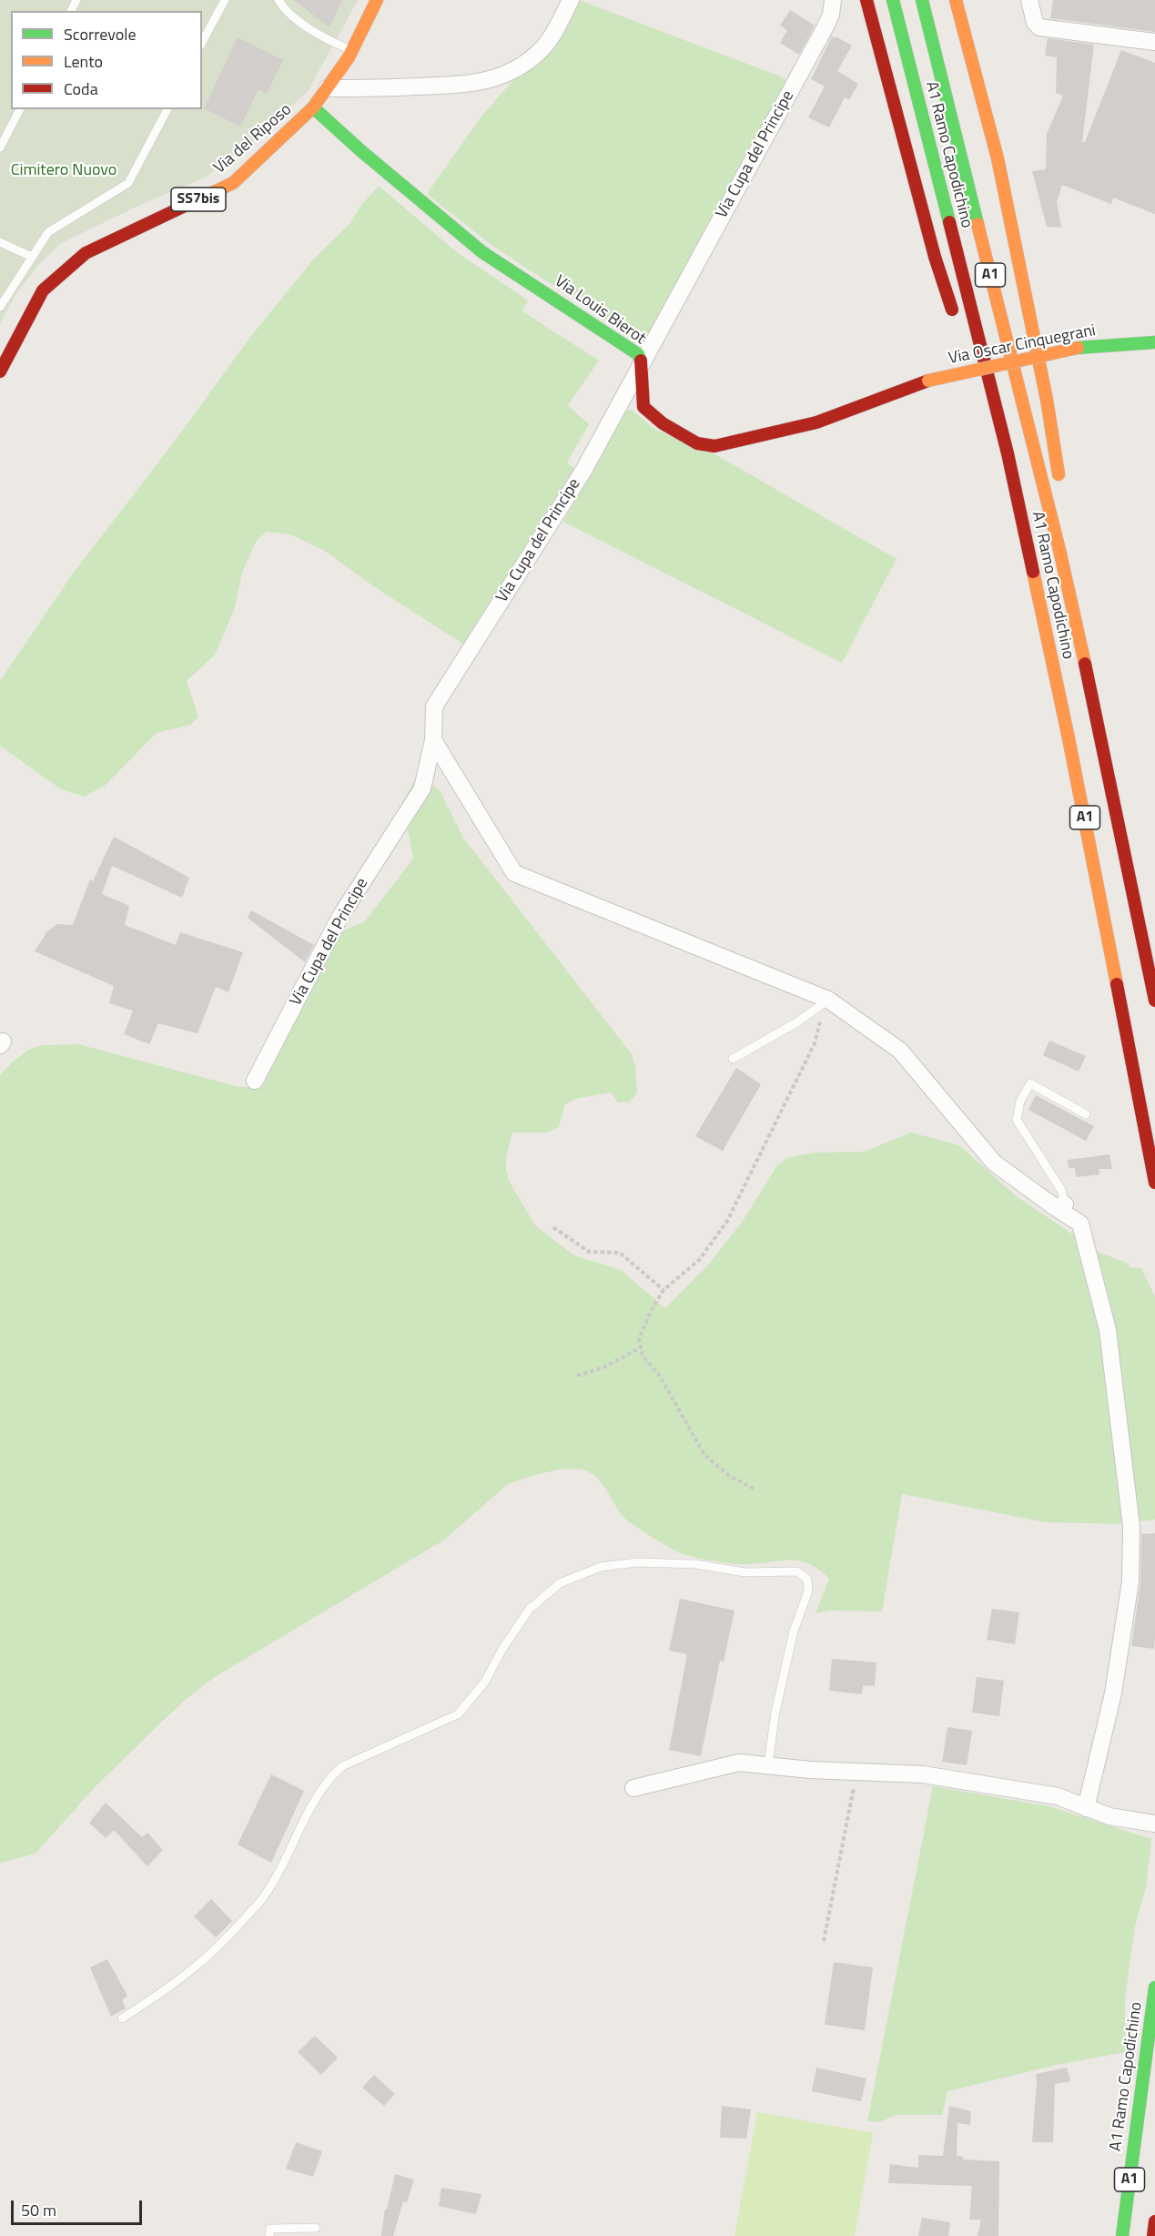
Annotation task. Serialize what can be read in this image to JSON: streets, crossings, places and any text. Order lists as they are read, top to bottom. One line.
{"streets":{"main road":["Via del Riposo","A1 Ramo Capodichino","SS7bis","A1","Via Louis Bierot","Via Oscar Cinquegrani"],"street":["Via Cupa del Principe"]},"crossings":[["Via del Riposo","Via Louis Bierot"],["Via Cupa del Principe","Via Louis Bierot"],["Via Louis Bierot","Via Oscar Cinquegrani"]],"parks":["Cimitero Nuovo"],"legend":["Scorrevole","Lento","Coda"],"scale_bar":"50 m"}
